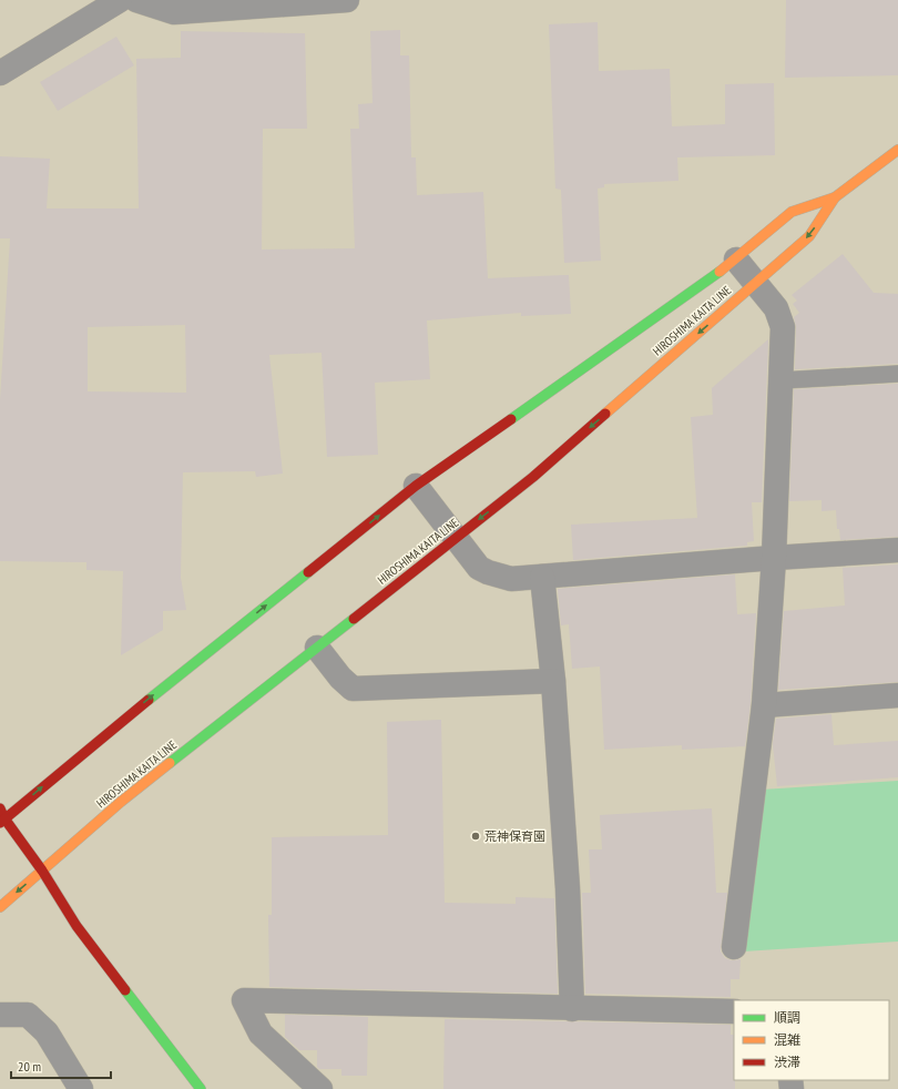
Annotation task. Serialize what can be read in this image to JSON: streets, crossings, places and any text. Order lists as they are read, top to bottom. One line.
{"streets":{"main road":["HIROSHIMA KAITA LINE"]},"places":["荒神保育園"],"legend":["順調","混雑","渋滞"],"scale_bar":"20 m"}
